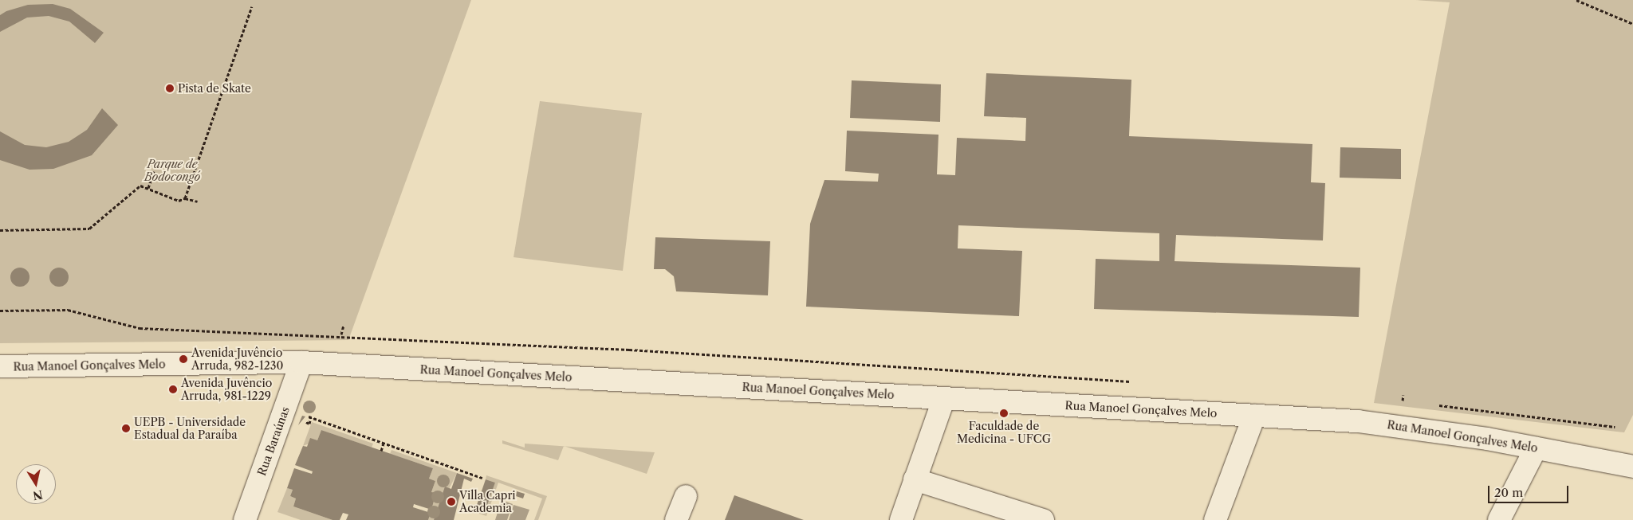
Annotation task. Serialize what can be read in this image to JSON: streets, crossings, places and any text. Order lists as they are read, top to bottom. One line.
{"streets":{"street":["Rua Manoel Gonçalves Melo","Rua Baraúnas"]},"crossings":[["Rua Manoel Gonçalves Melo","Rua Baraúnas"]],"parks":["Parque de Bodocongó"],"places":["Pista de Skate","Avenida Juvêncio Arruda, 982-1230","Avenida Juvêncio Arruda, 981-1229","Faculdade de Medicina - UFCG","UEPB - Universidade Estadual da Paraíba","Villa Capri Academia"],"scale_bar":"20 m","north":"bottom"}
